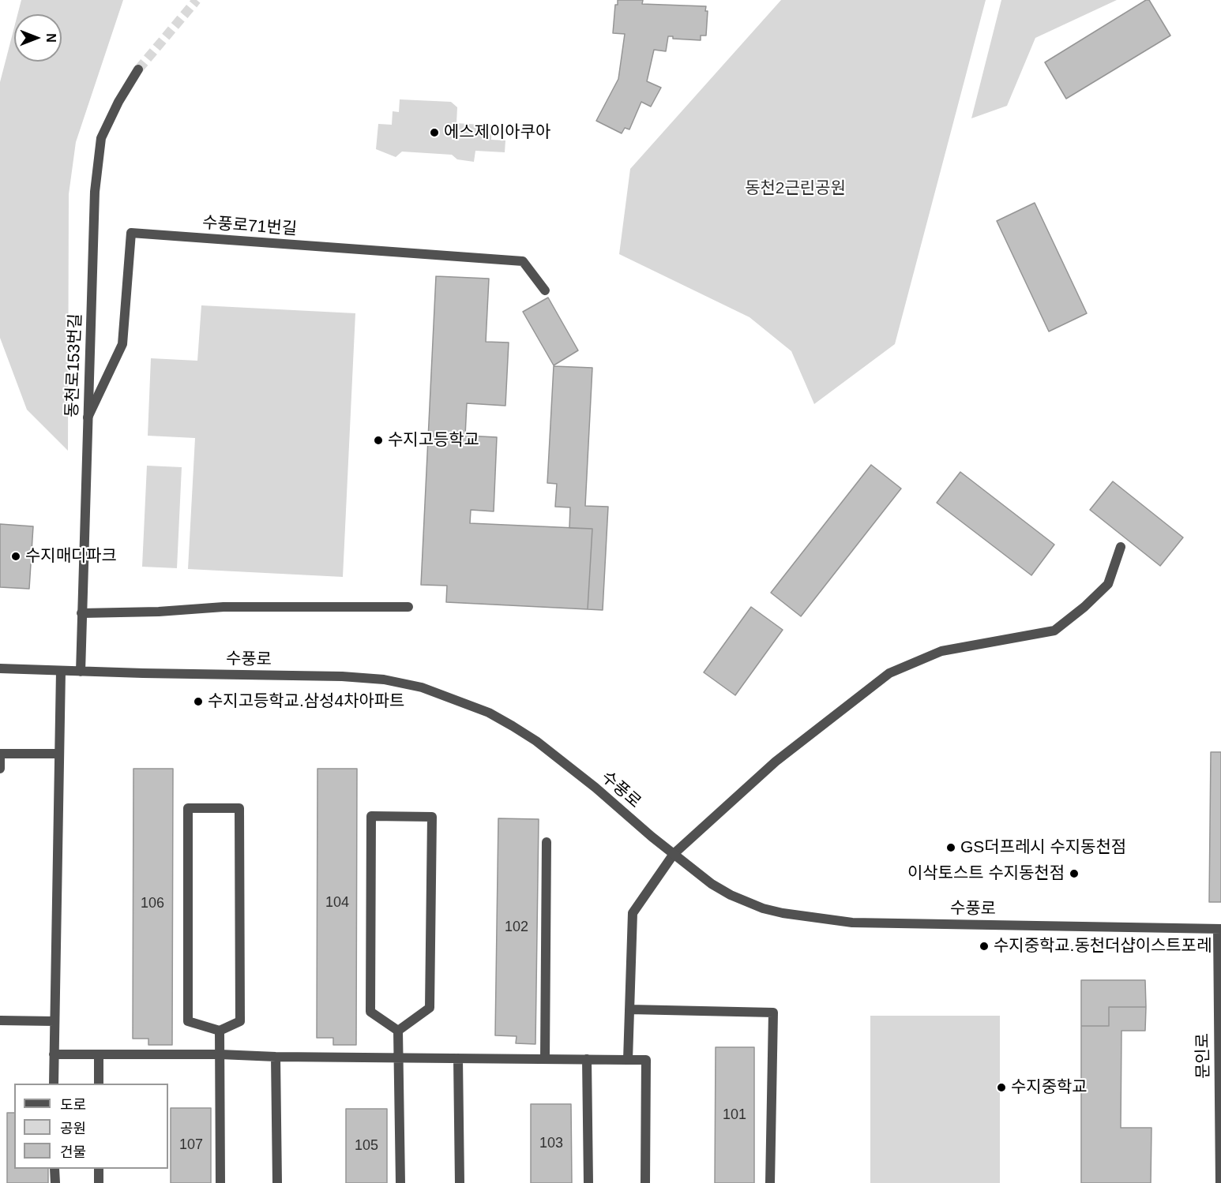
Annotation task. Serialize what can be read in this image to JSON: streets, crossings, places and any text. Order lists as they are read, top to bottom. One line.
{"streets":{"street":["수풍로71번길","동천로153번길","수풍로","문인로"]},"crossings":[["수풍로71번길","동천로153번길"],["동천로153번길","수풍로"],["수풍로","문인로"]],"parks":["동천2근린공원"],"places":["에스제이아쿠아","수지고등학교","수지매디파크","수지고등학교.삼성4차아파트","GS더프레시 수지동천점","이삭토스트 수지동천점","수지중학교.동천더샵이스트포레","수지중학교"],"house_numbers":["104","106","102","101","103","107","105"],"legend":["도로","공원","건물"],"north":"right"}
